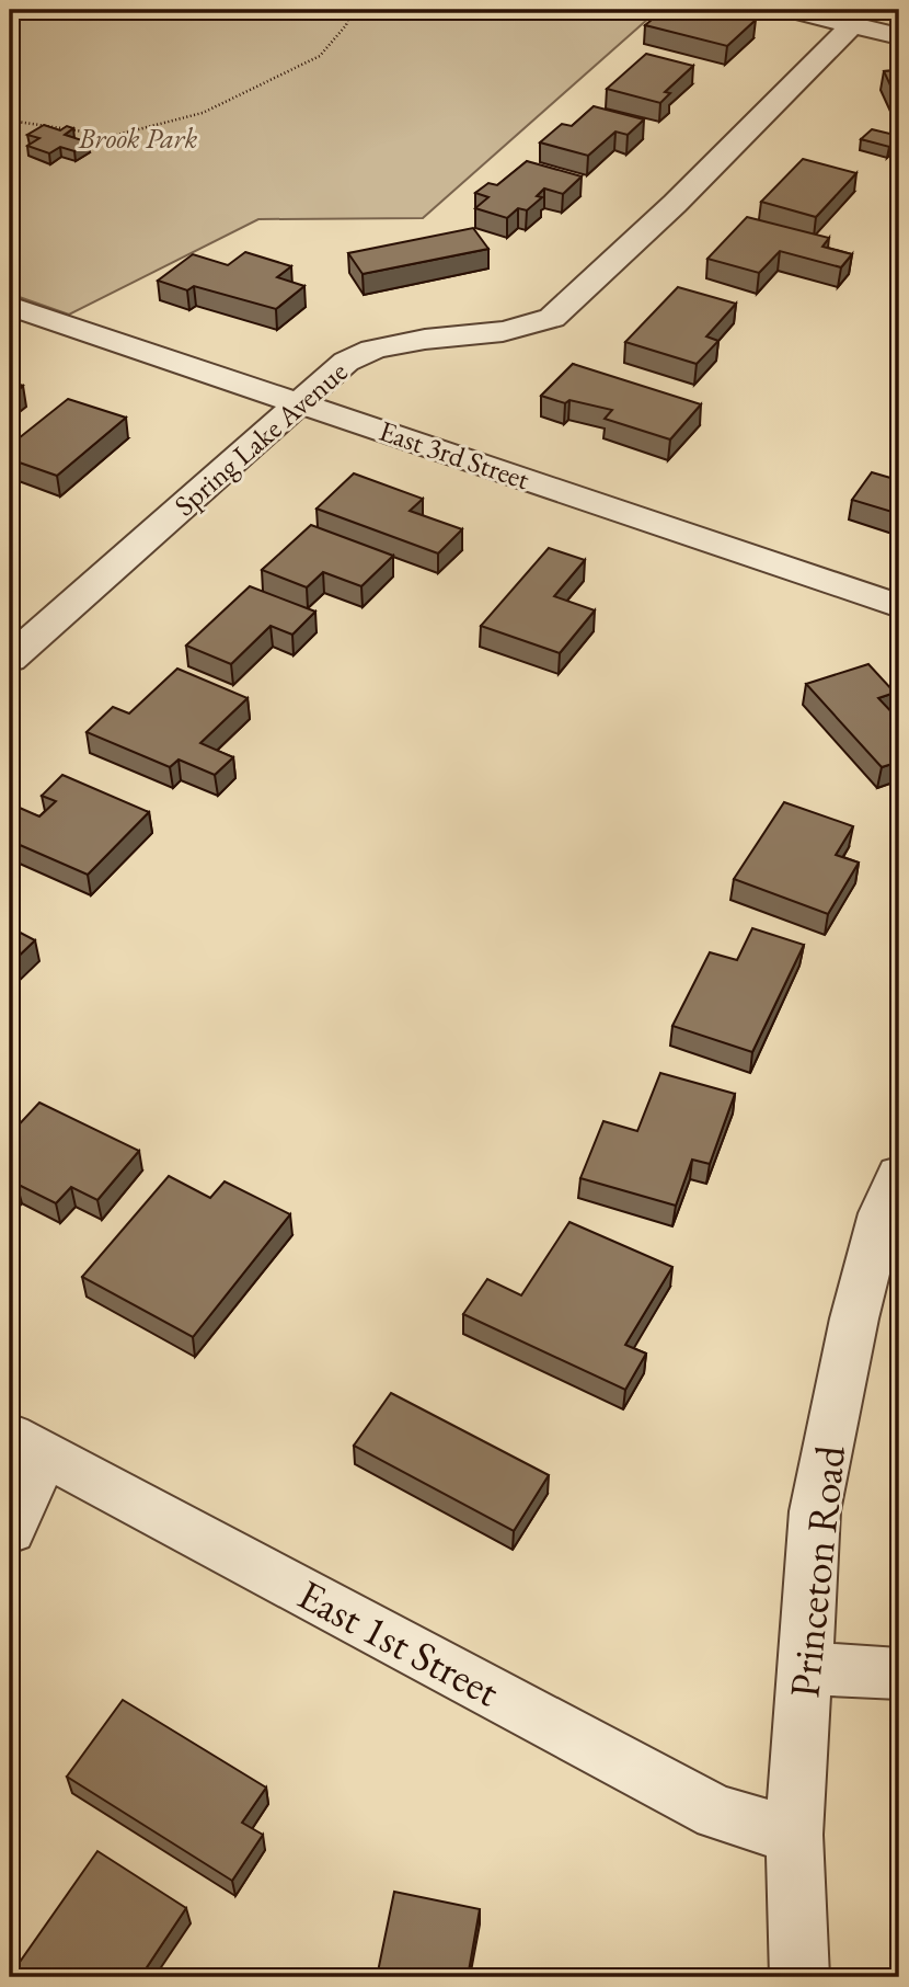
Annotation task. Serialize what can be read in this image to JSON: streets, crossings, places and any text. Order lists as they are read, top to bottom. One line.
{"streets":{"street":["Spring Lake Avenue","East 3rd Street","Princeton Road","East 1st Street"]},"crossings":[["Spring Lake Avenue","East 3rd Street"],["Princeton Road","East 1st Street"]],"parks":["Brook Park"]}
